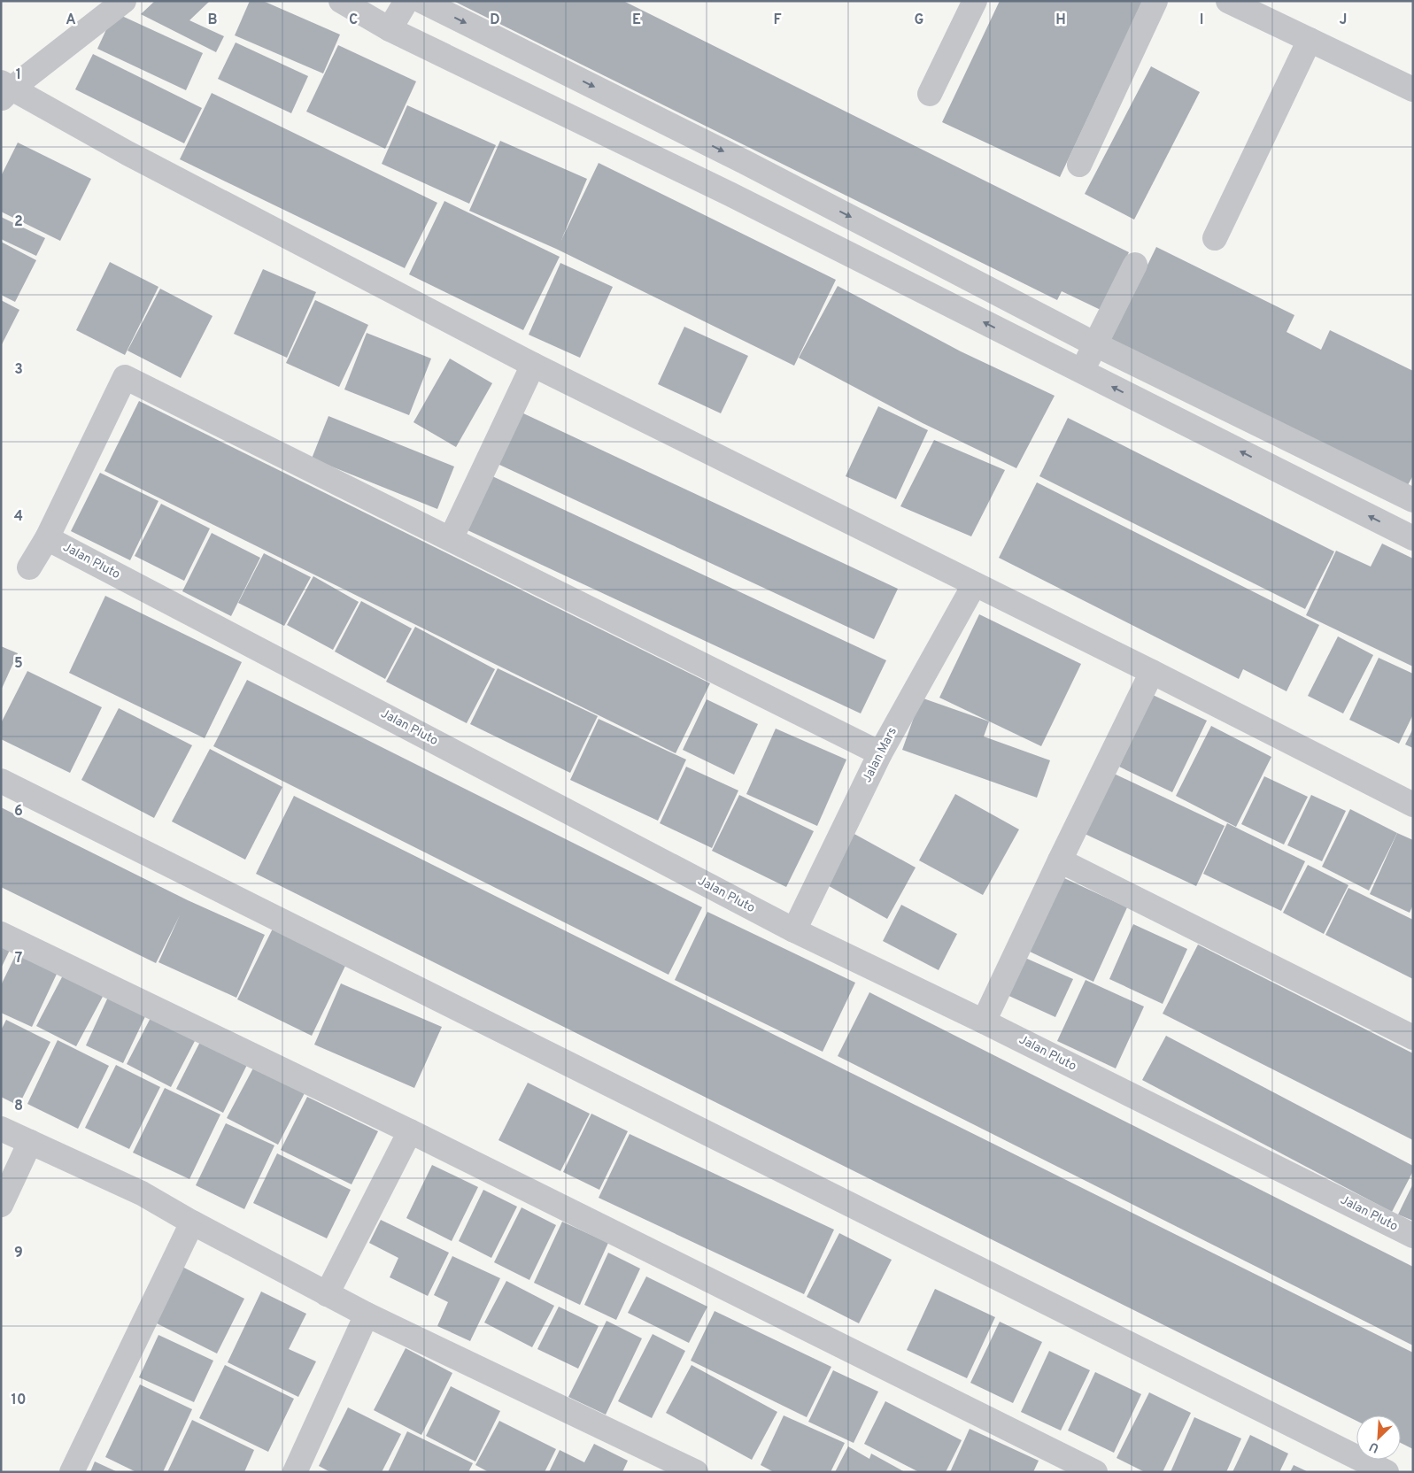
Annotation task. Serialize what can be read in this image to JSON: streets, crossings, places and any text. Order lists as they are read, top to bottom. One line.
{"streets":{"street":["Jalan Pluto","Jalan Mars"]},"crossings":[["Jalan Pluto","Jalan Mars"]],"north":"bottom left","grid":{"columns":["A","B","C","D","E","F","G","H","I","J"],"rows":["1","2","3","4","5","6","7","8","9","10"]}}
